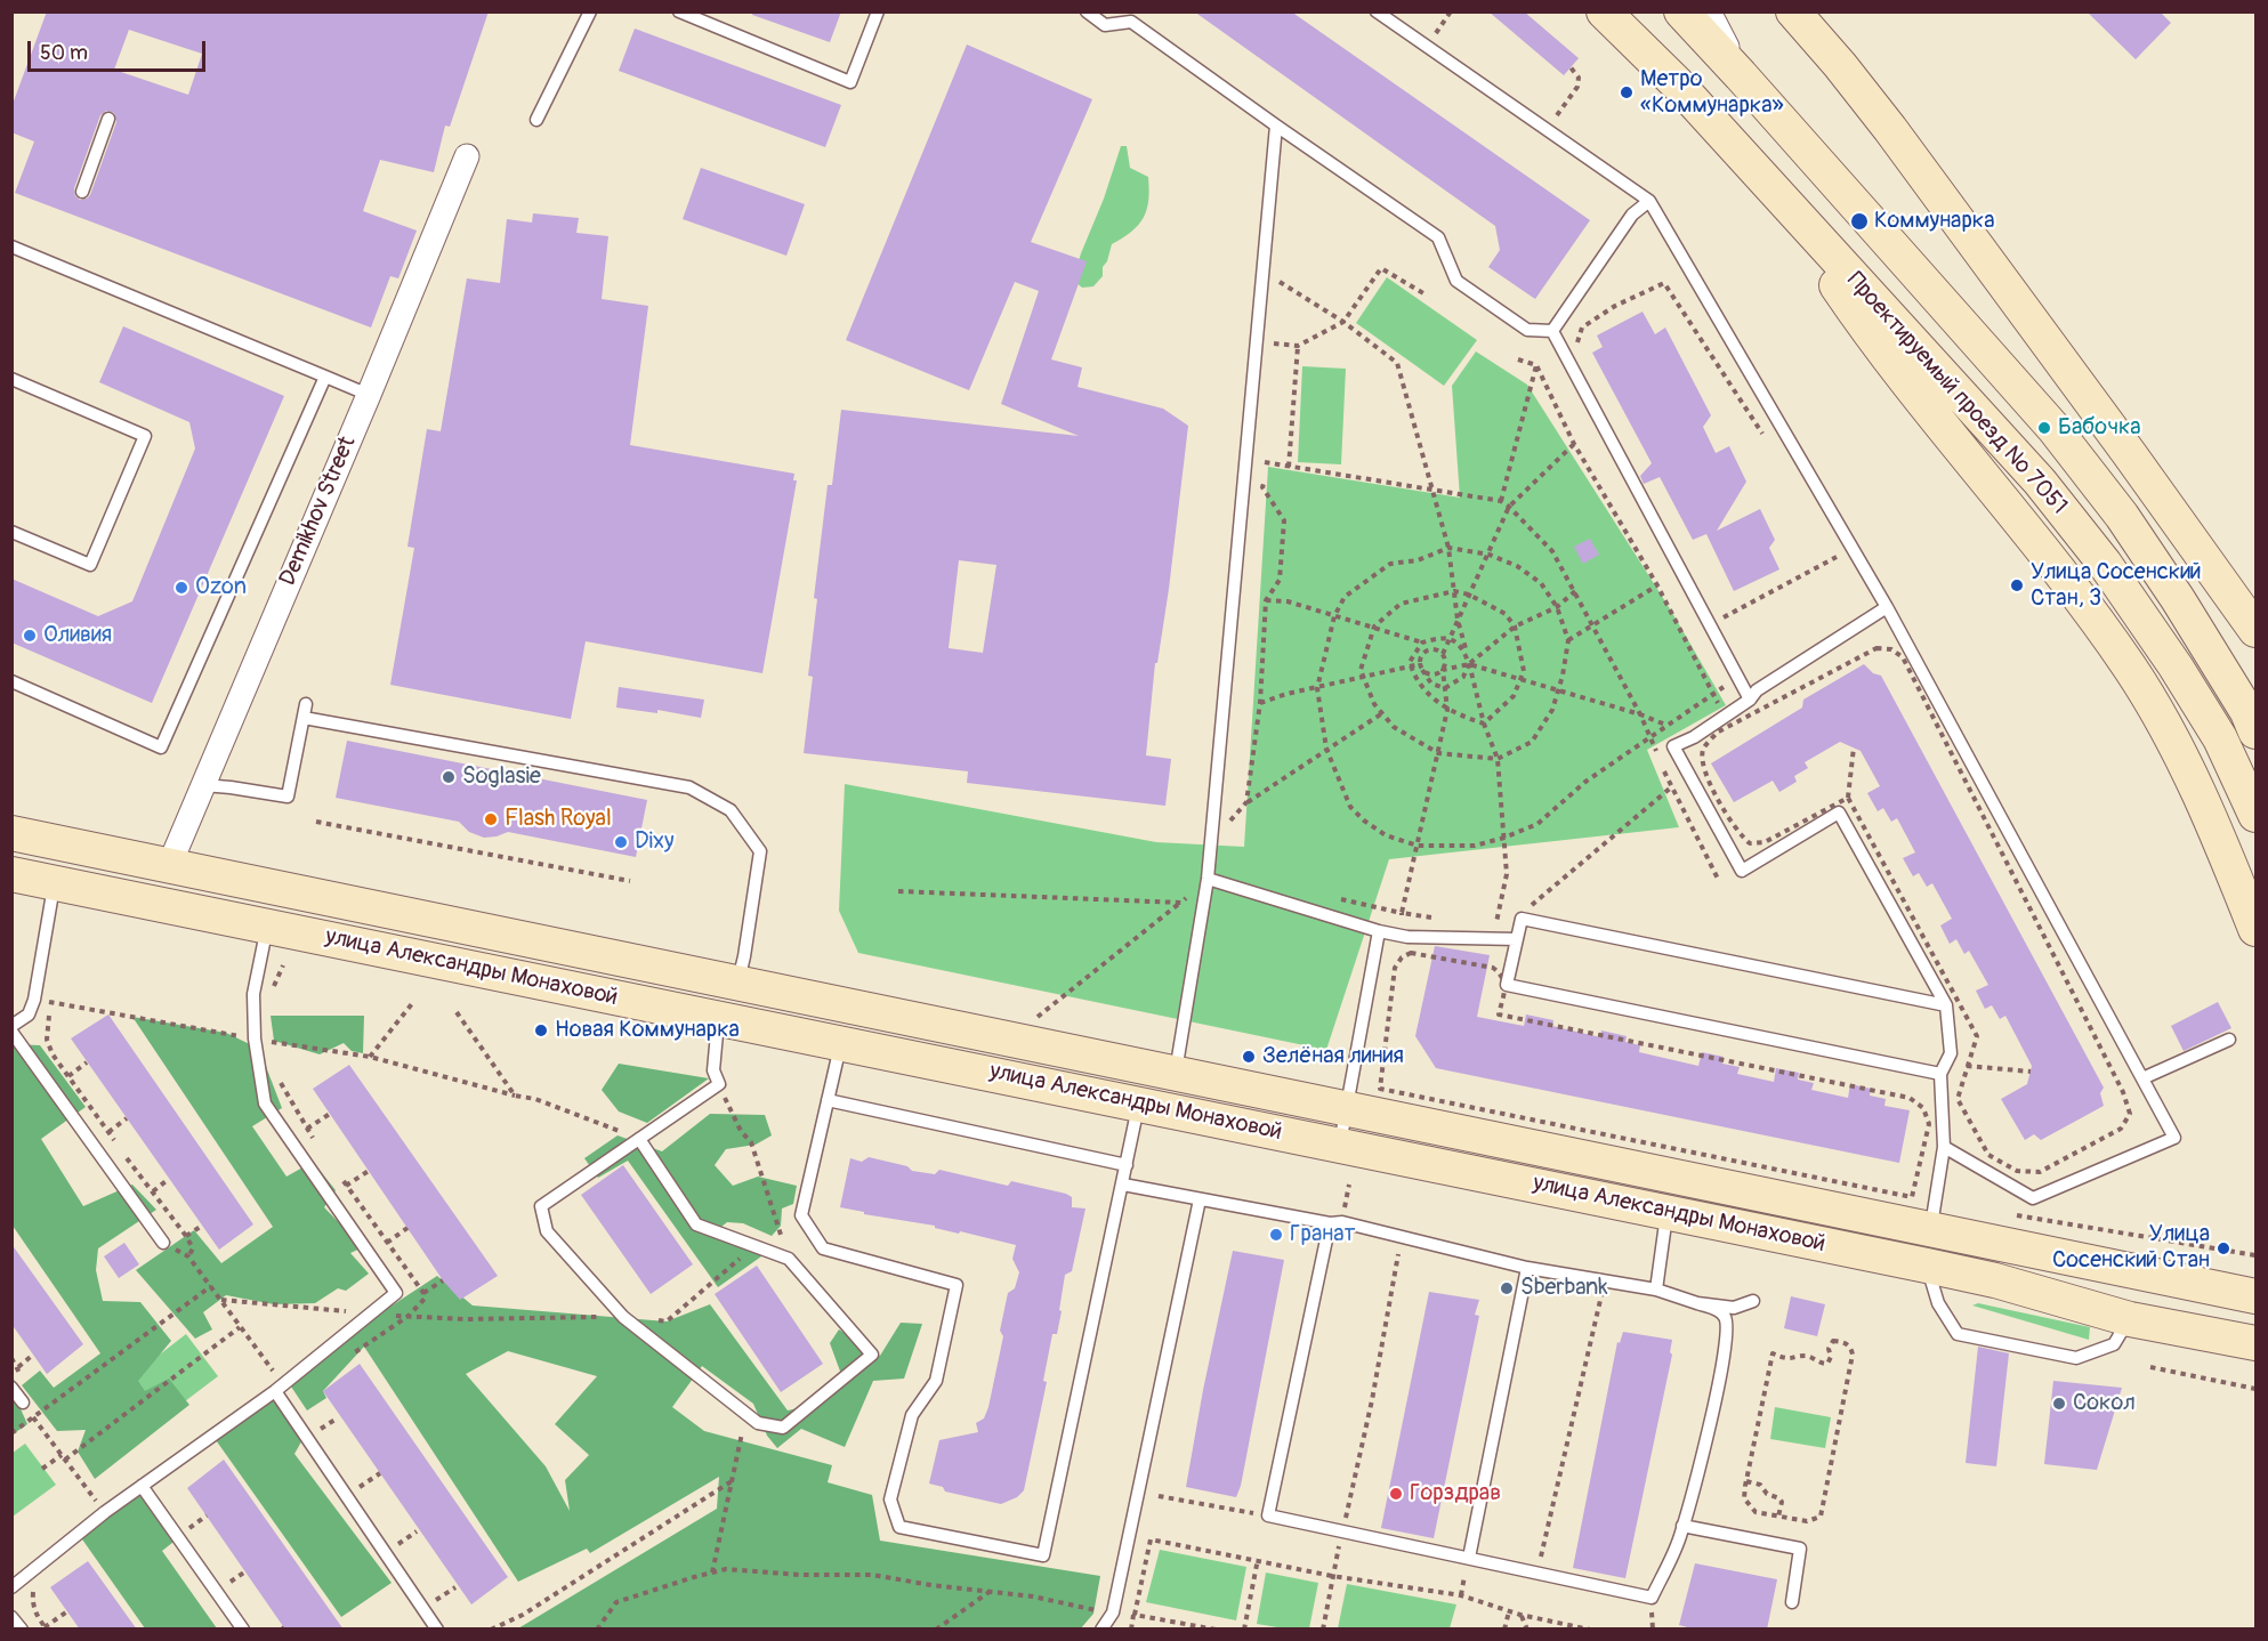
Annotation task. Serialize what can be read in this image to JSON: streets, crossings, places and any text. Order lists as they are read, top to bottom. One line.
{"streets":{"main road":["Проектируемый проезд № 7051","улица Александры Монаховой"],"street":["Demikhov Street"]},"crossings":[["Demikhov Street","улица Александры Монаховой"]],"places":["Метро «Коммунарка»","Коммунарка","Бабочка","Улица Сосенский Стан, 3","Ozon","Оливия","Soglasie","Flash Royal","Dixy","Новая Коммунарка","Зелёная линия","Гранат","Улица Сосенский Стан","Sberbank","Сокол","Горздрав"],"scale_bar":"50 m"}
